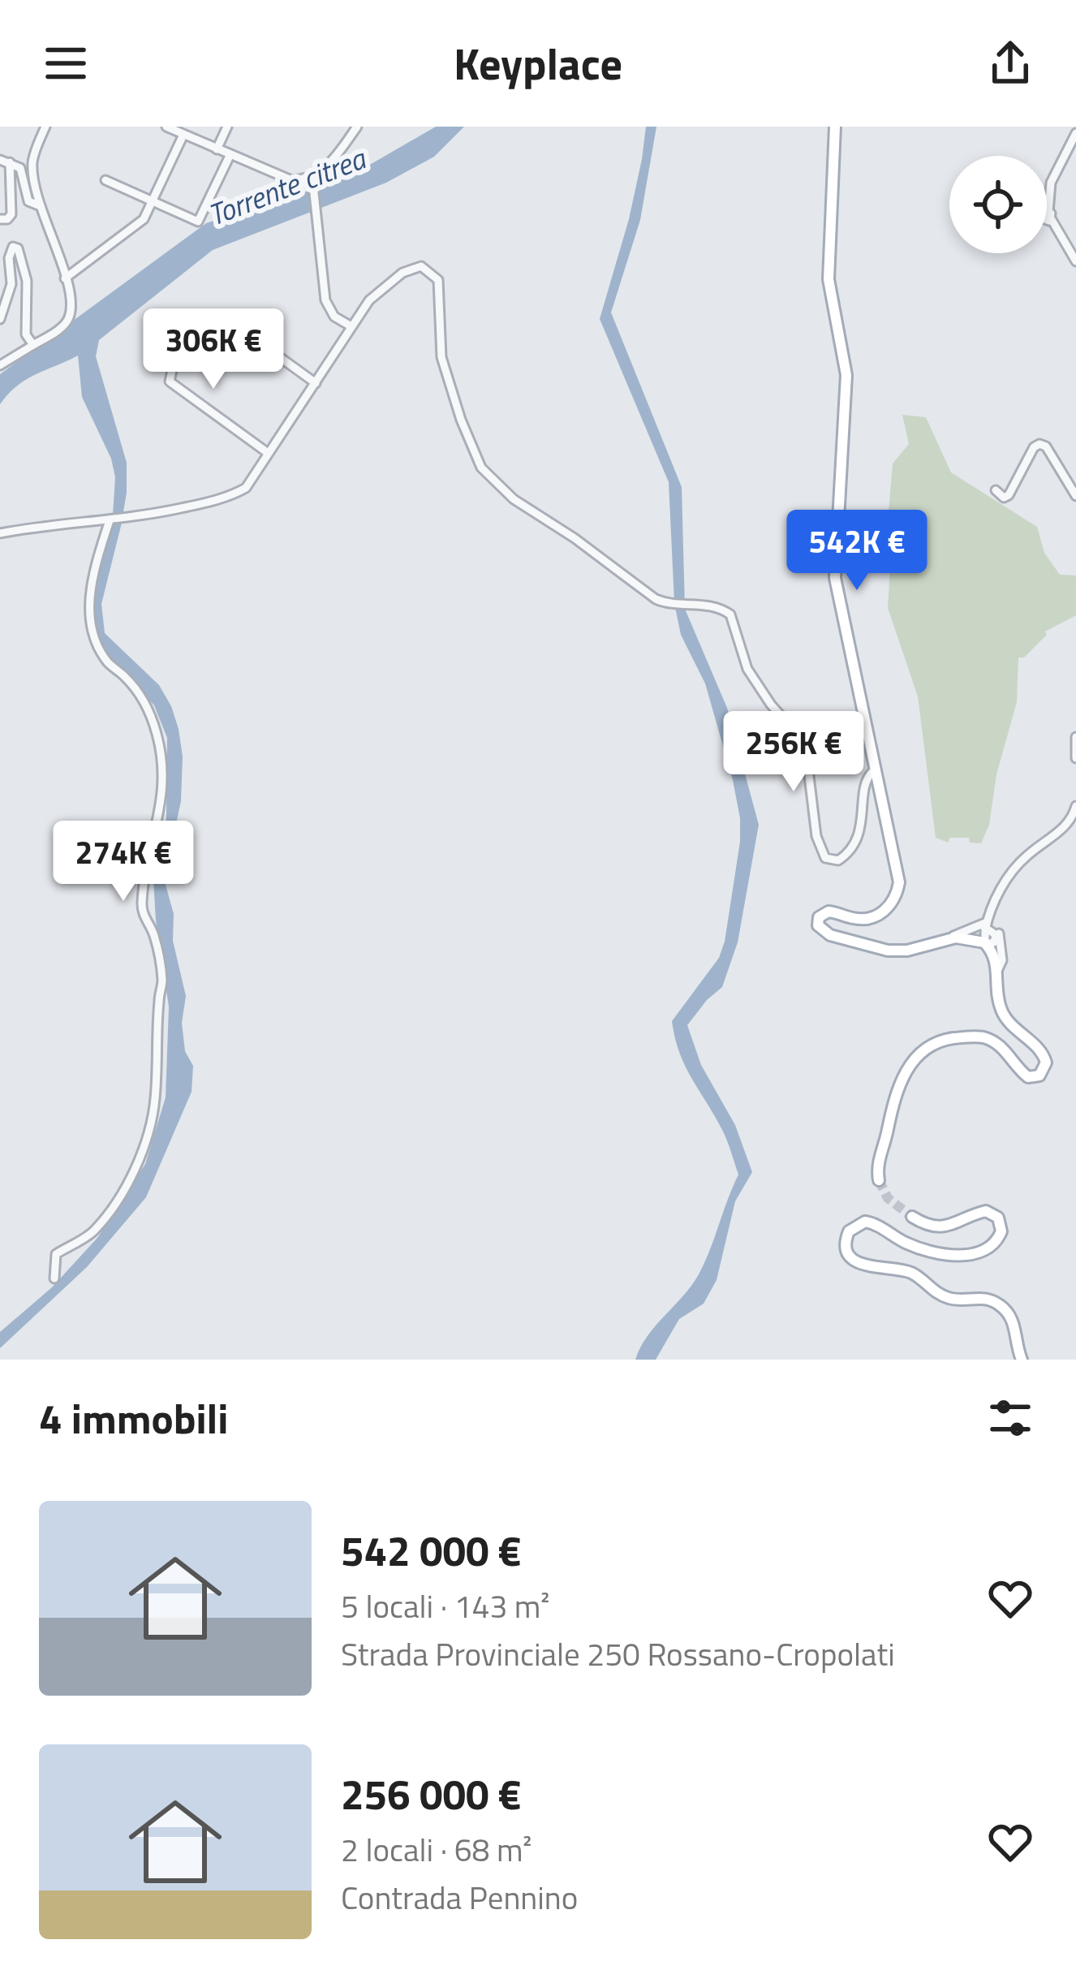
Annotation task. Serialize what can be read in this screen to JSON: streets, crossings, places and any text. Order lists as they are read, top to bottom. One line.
{"water":["Torrente citrea"],"page":{"header":"Keyplace","price":["306K €","542K €","256K €","274K €"],"heading":"4 immobili","list":[{"name":"542 000 €","note":"5 locali · 143 m² · Strada Provinciale 250 Rossano-Cropolati"},{"name":"256 000 €","note":"2 locali · 68 m² · Contrada Pennino"}]}}
